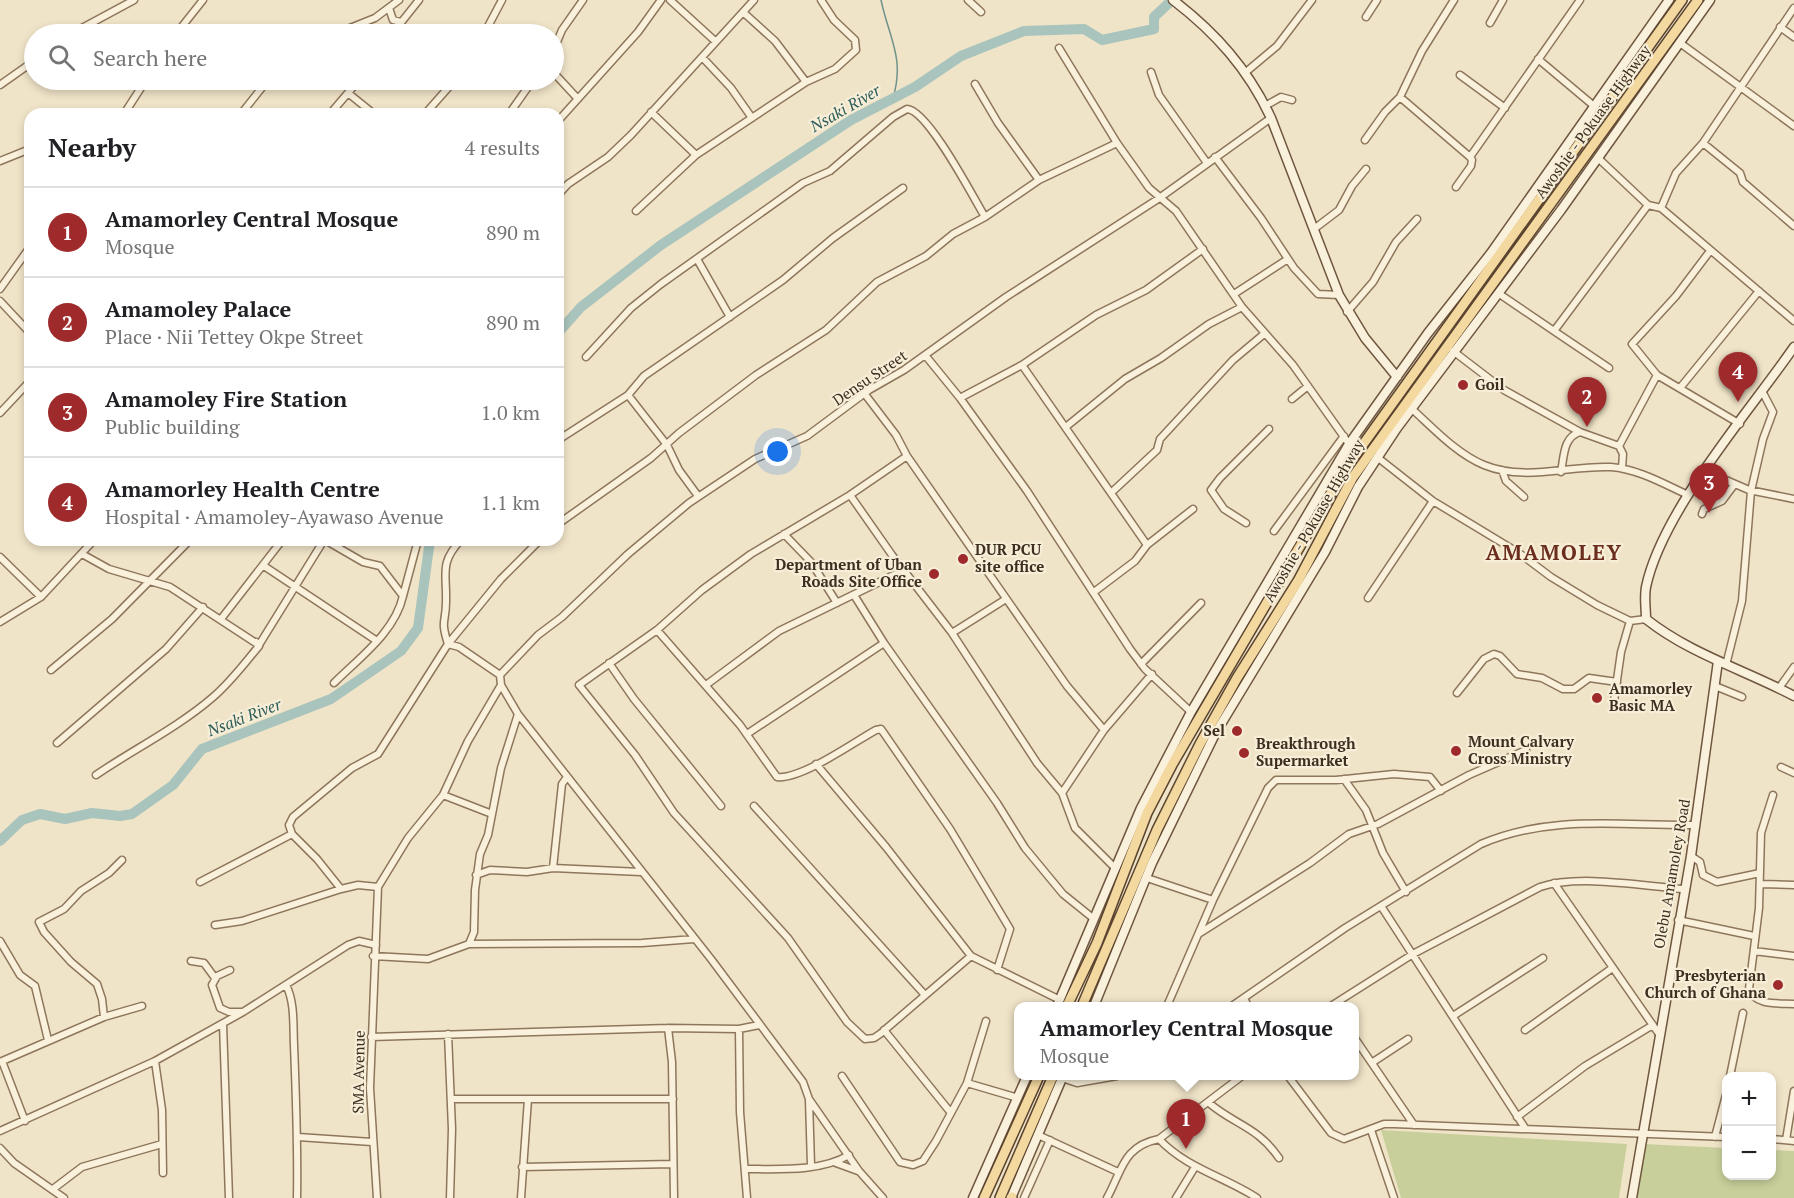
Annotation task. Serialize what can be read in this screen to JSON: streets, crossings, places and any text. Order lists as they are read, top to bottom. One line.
{"streets":{"main road":["Awoshie - Pokuase Highway"],"street":["Densu Street","Olebu Amamoley Road","SMA Avenue"]},"districts":["AMAMOLEY"],"water":["Nsaki River"],"places":["Goil","DUR PCU site office","Department of Uban Roads Site Office","Amamorley Basic MA","Sel","Mount Calvary Cross Ministry","Breakthrough Supermarket","Presbyterian Church of Ghana"],"page":{"search":"Search here","heading":["Nearby","4 results"],"list":[{"mark":"1","name":"Amamorley Central Mosque","note":"Mosque","value":"890 m"},{"mark":"2","name":"Amamoley Palace","note":"Place · Nii Tettey Okpe Street","value":"890 m"},{"mark":"3","name":"Amamoley Fire Station","note":"Public building","value":"1.0 km"},{"mark":"4","name":"Amamorley Health Centre","note":"Hospital · Amamoley-Ayawaso Avenue","value":"1.1 km"}],"pins":["4","2","3","1"],"popup":["Amamorley Central Mosque","Mosque"],"map_buttons":["+","−"]}}
